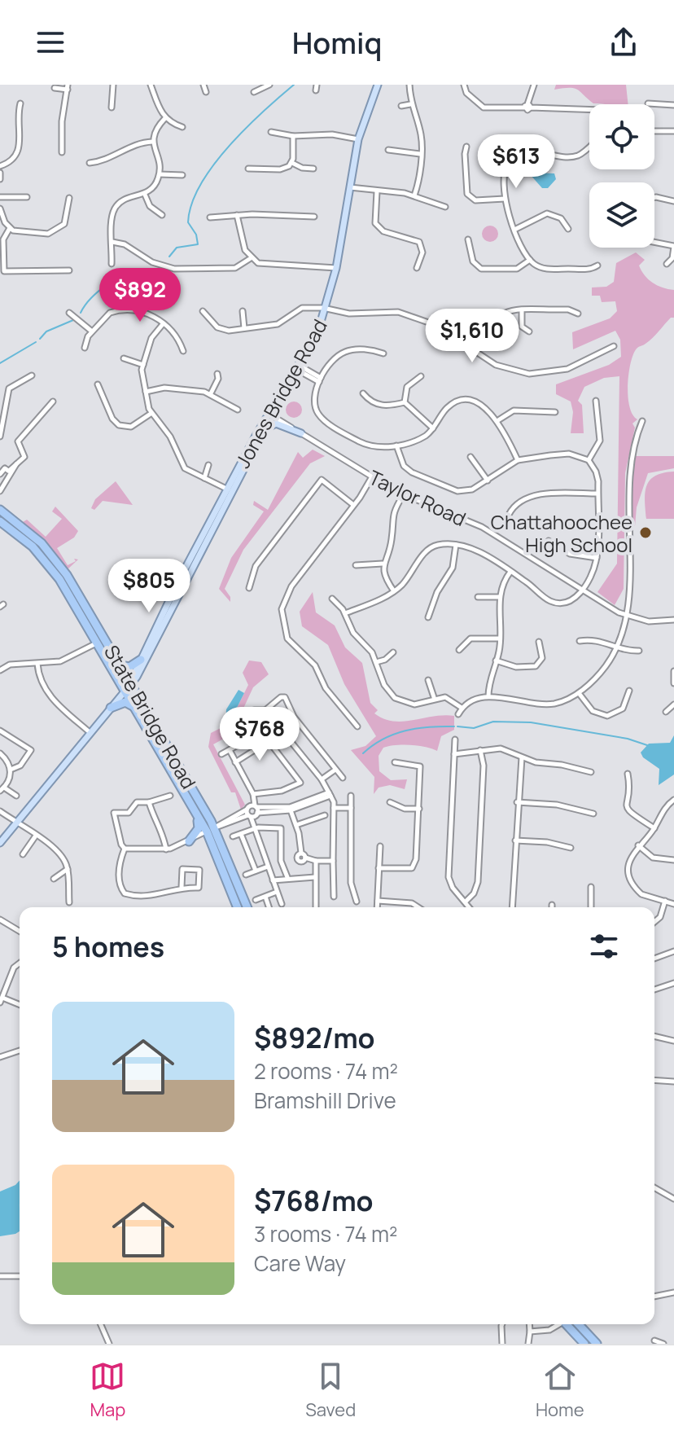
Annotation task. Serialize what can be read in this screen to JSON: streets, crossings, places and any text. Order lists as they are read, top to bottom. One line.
{"streets":{"highway":["State Bridge Road"],"main road":["Jones Bridge Road"],"street":["Taylor Road"]},"crossings":[["Jones Bridge Road","Taylor Road"]],"places":["Chattahoochee High School"],"page":{"header":"Homiq","price":["$613","$892","$1,610","$805","$768"],"heading":"5 homes","list":[{"name":"$892/mo","note":"2 rooms · 74 m² · Bramshill Drive"},{"name":"$768/mo","note":"3 rooms · 74 m² · Care Way"}],"tabs":["Map","Saved","Home"]}}
